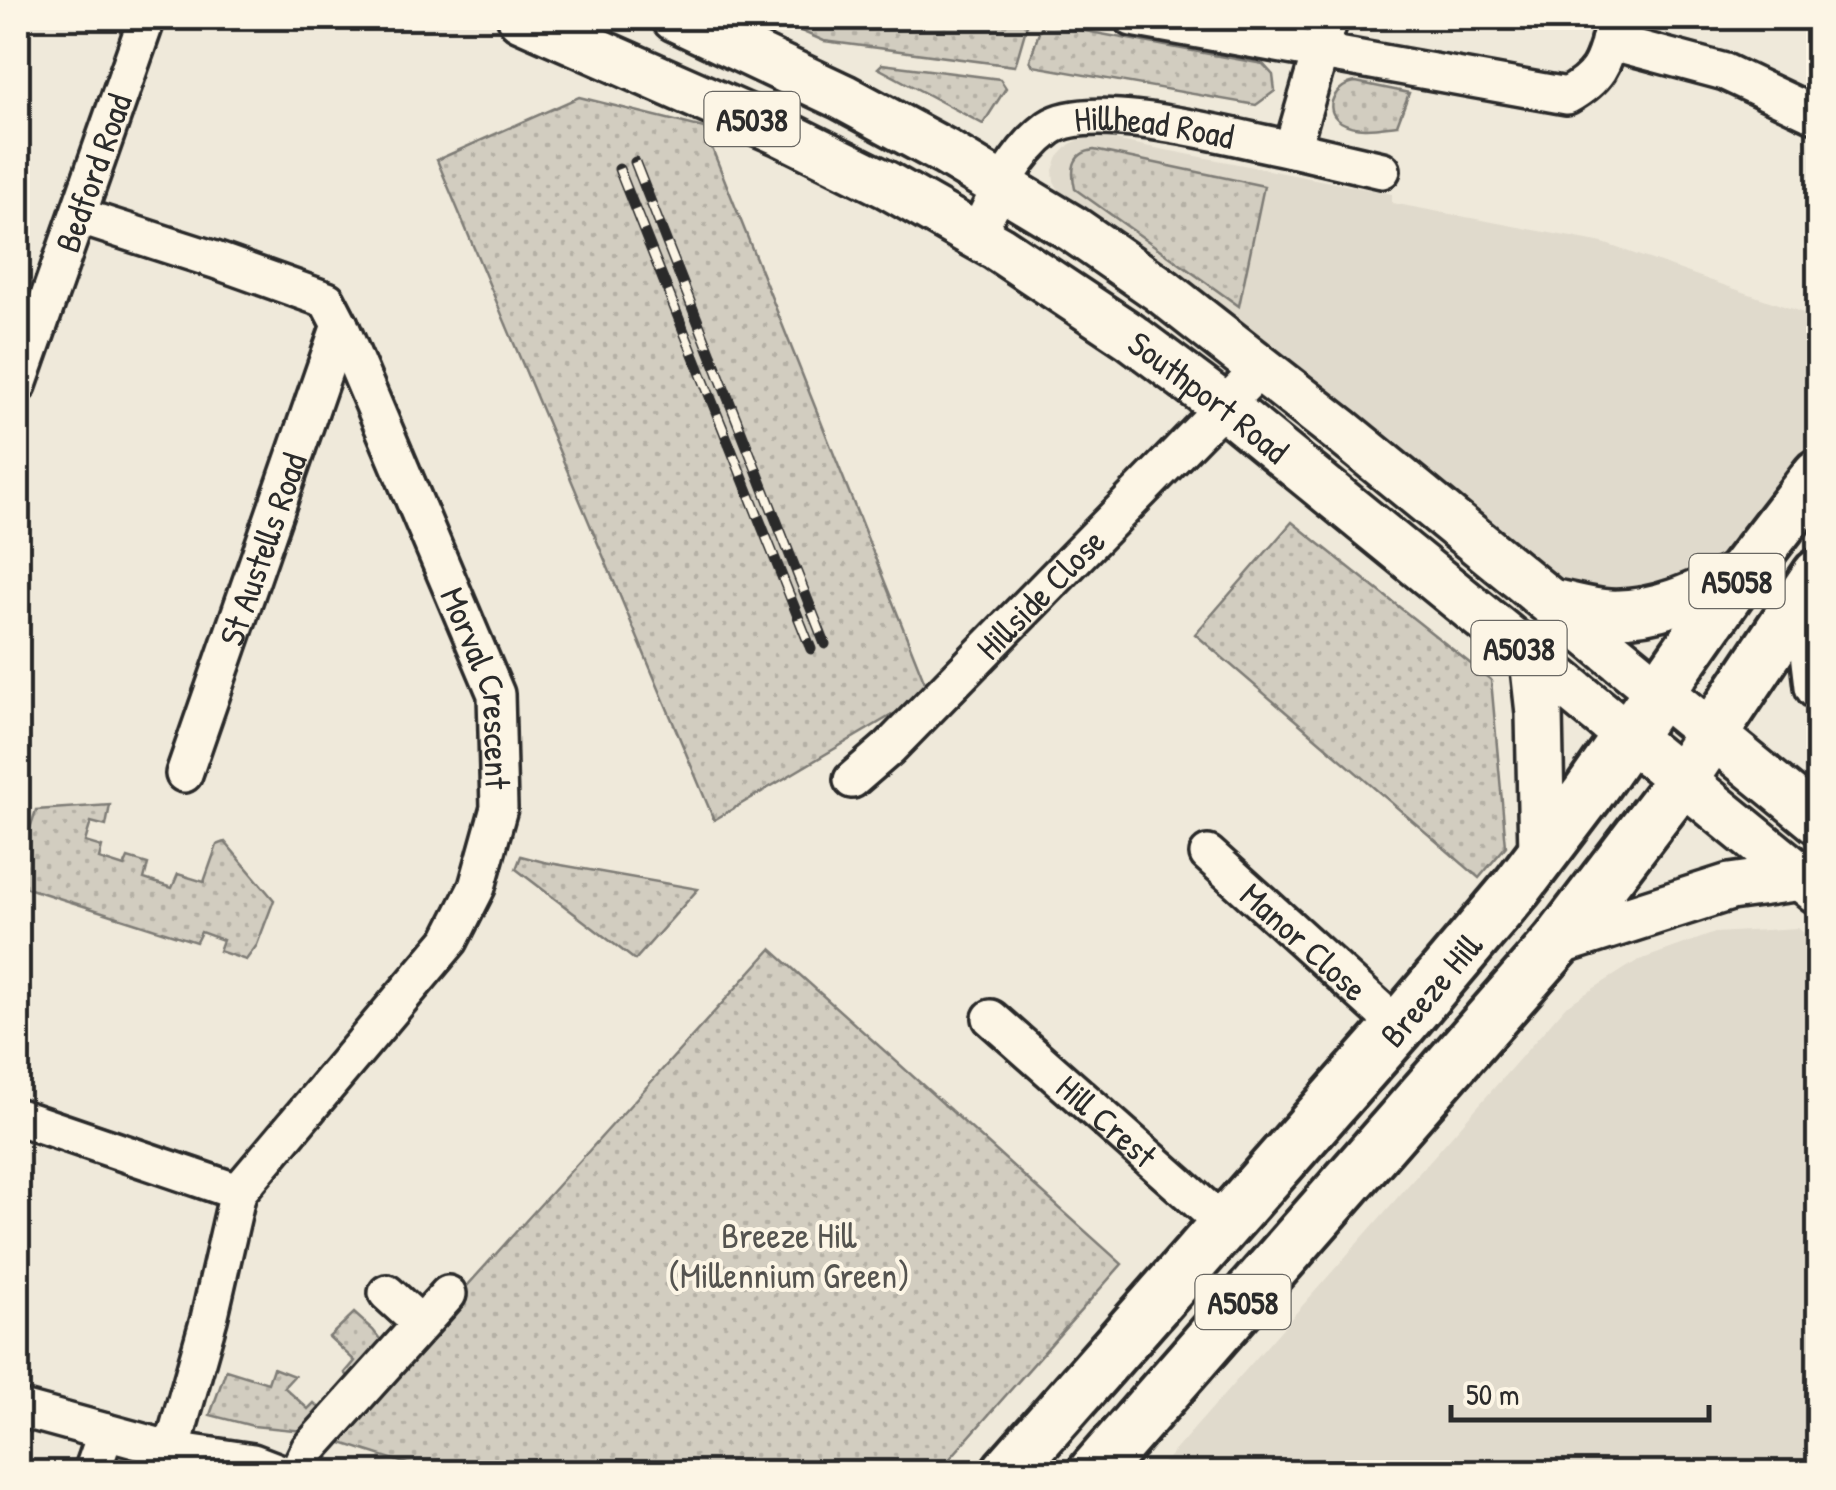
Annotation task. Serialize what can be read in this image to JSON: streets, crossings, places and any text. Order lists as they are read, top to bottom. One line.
{"streets":{"highway":["A5058","Breeze Hill"],"main road":["A5038","Southport Road"],"street":["Hillhead Road","Bedford Road","St Austells Road","Hillside Close","Morval Crescent","Manor Close","Hill Crest"]},"crossings":[["Hillhead Road","Southport Road"],["Bedford Road","Morval Crescent"],["Southport Road","Hillside Close"],["Southport Road","Breeze Hill"],["St Austells Road","Morval Crescent"],["Manor Close","Breeze Hill"],["Breeze Hill","Hill Crest"]],"parks":["Breeze Hill (Millennium Green)"],"scale_bar":"50 m"}
